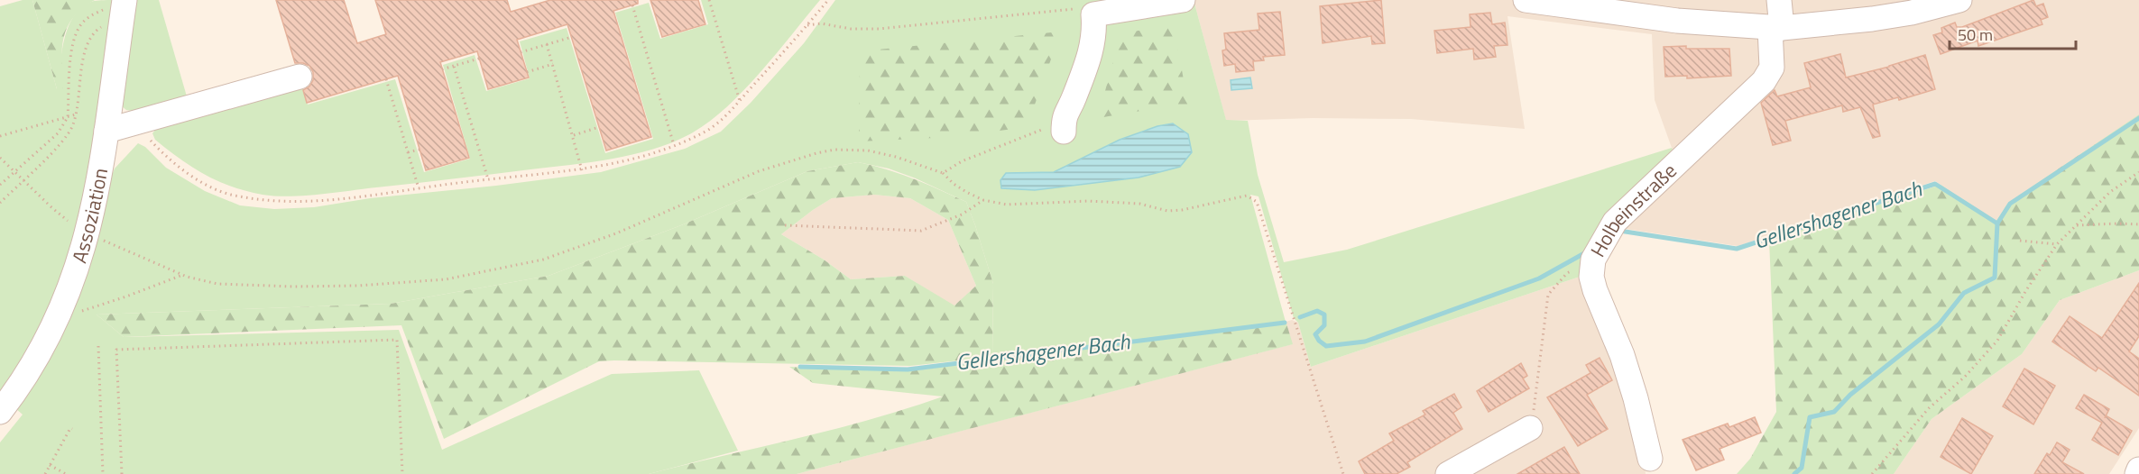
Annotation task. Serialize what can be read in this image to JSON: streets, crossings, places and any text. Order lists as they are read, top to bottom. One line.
{"streets":{"street":["Holbeinstraße","Assoziation"]},"water":["Gellershagener Bach"],"scale_bar":"50 m"}
